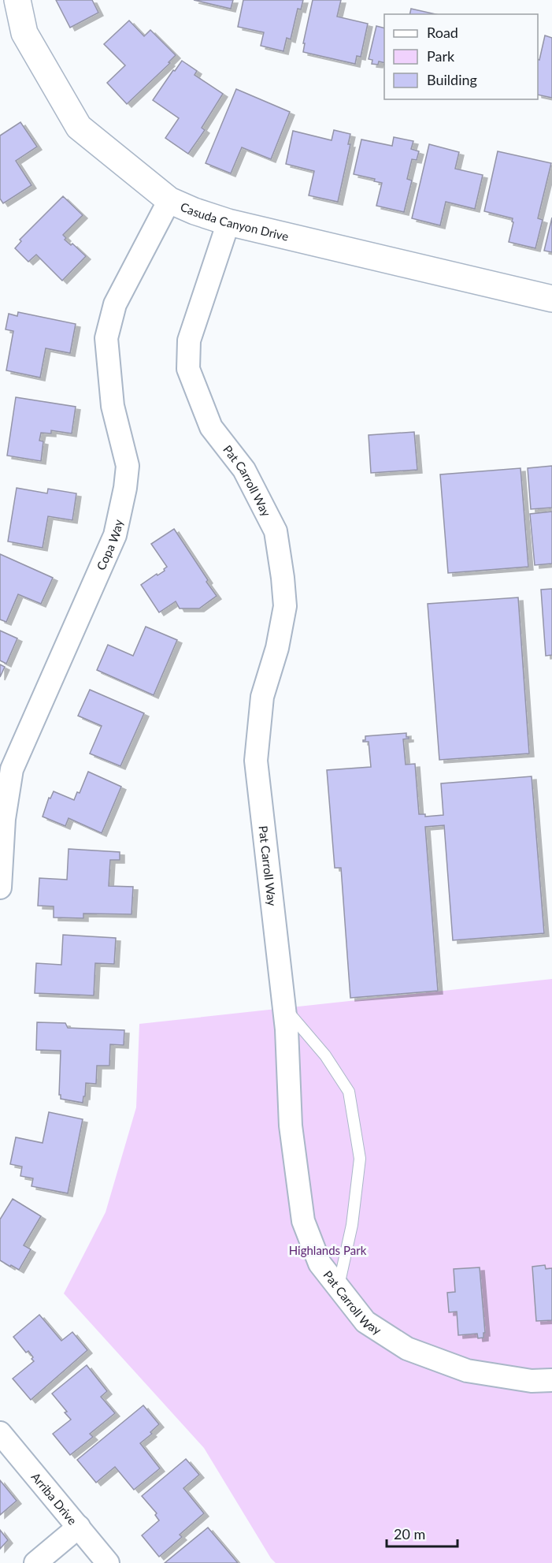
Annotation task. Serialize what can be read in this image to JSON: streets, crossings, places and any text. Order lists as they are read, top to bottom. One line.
{"streets":{"street":["Casuda Canyon Drive","Pat Carroll Way","Copa Way","Arriba Drive"]},"crossings":[["Casuda Canyon Drive","Pat Carroll Way"],["Casuda Canyon Drive","Copa Way"]],"parks":["Highlands Park"],"legend":["Road","Park","Building"],"scale_bar":"20 m"}
